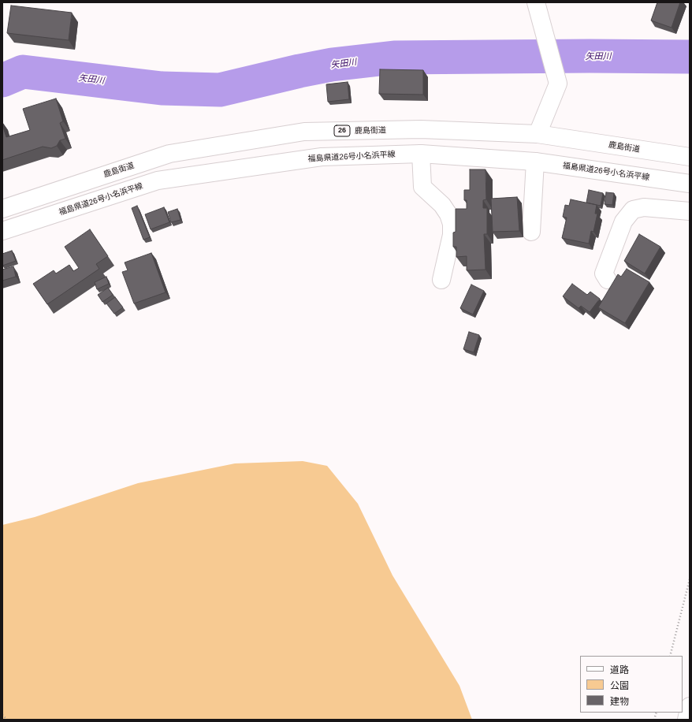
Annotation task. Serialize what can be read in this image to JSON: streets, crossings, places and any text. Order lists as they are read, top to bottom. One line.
{"streets":{"main road":["26","鹿島街道","福島県道26号小名浜平線"]},"water":["矢田川"],"legend":["道路","公園","建物"]}
